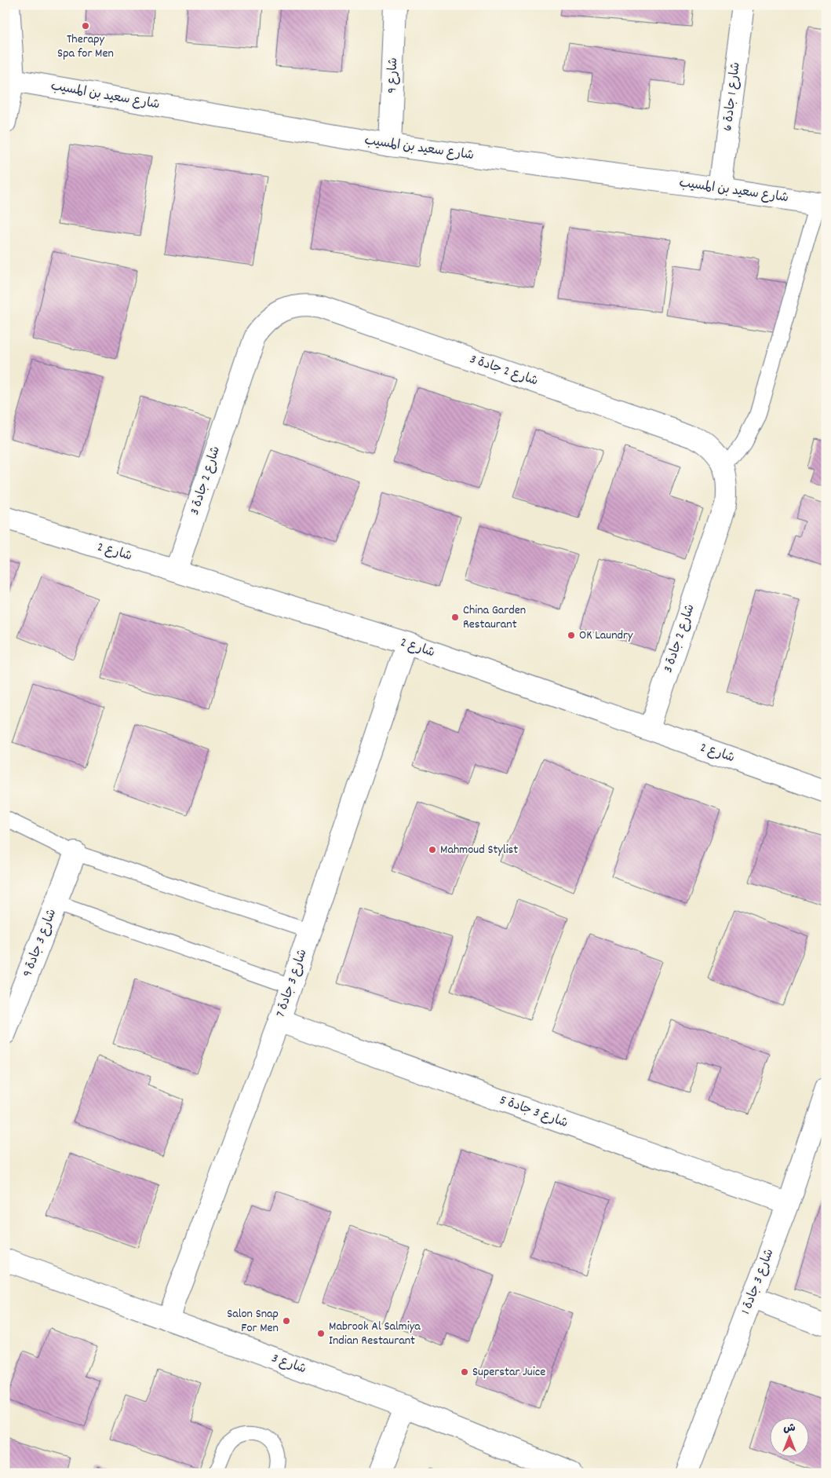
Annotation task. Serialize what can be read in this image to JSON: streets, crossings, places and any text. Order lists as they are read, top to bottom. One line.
{"streets":{"street":["شارع 9","شارع سعيد بن المسيب","شارع 1 جادة 6","شارع 2 جادة 3","شارع 2","شارع 3 جادة 9","شارع 3 جادة 7","شارع 3 جادة 5","شارع 3 جادة 1","شارع 3"]},"crossings":[["شارع 9","شارع سعيد بن المسيب"],["شارع سعيد بن المسيب","شارع 1 جادة 6"],["شارع 2 جادة 3","شارع 2"],["شارع 2","شارع 3 جادة 7"],["شارع 3 جادة 7","شارع 3 جادة 5"],["شارع 3 جادة 7","شارع 3"],["شارع 3 جادة 5","شارع 3 جادة 1"]],"places":["Therapy Spa for Men","China Garden Restaurant","OK Laundry","Mahmoud Stylist","Salon Snap For Men","Mabrook Al Salmiya Indian Restaurant","Superstar Juice"],"north":"top"}
